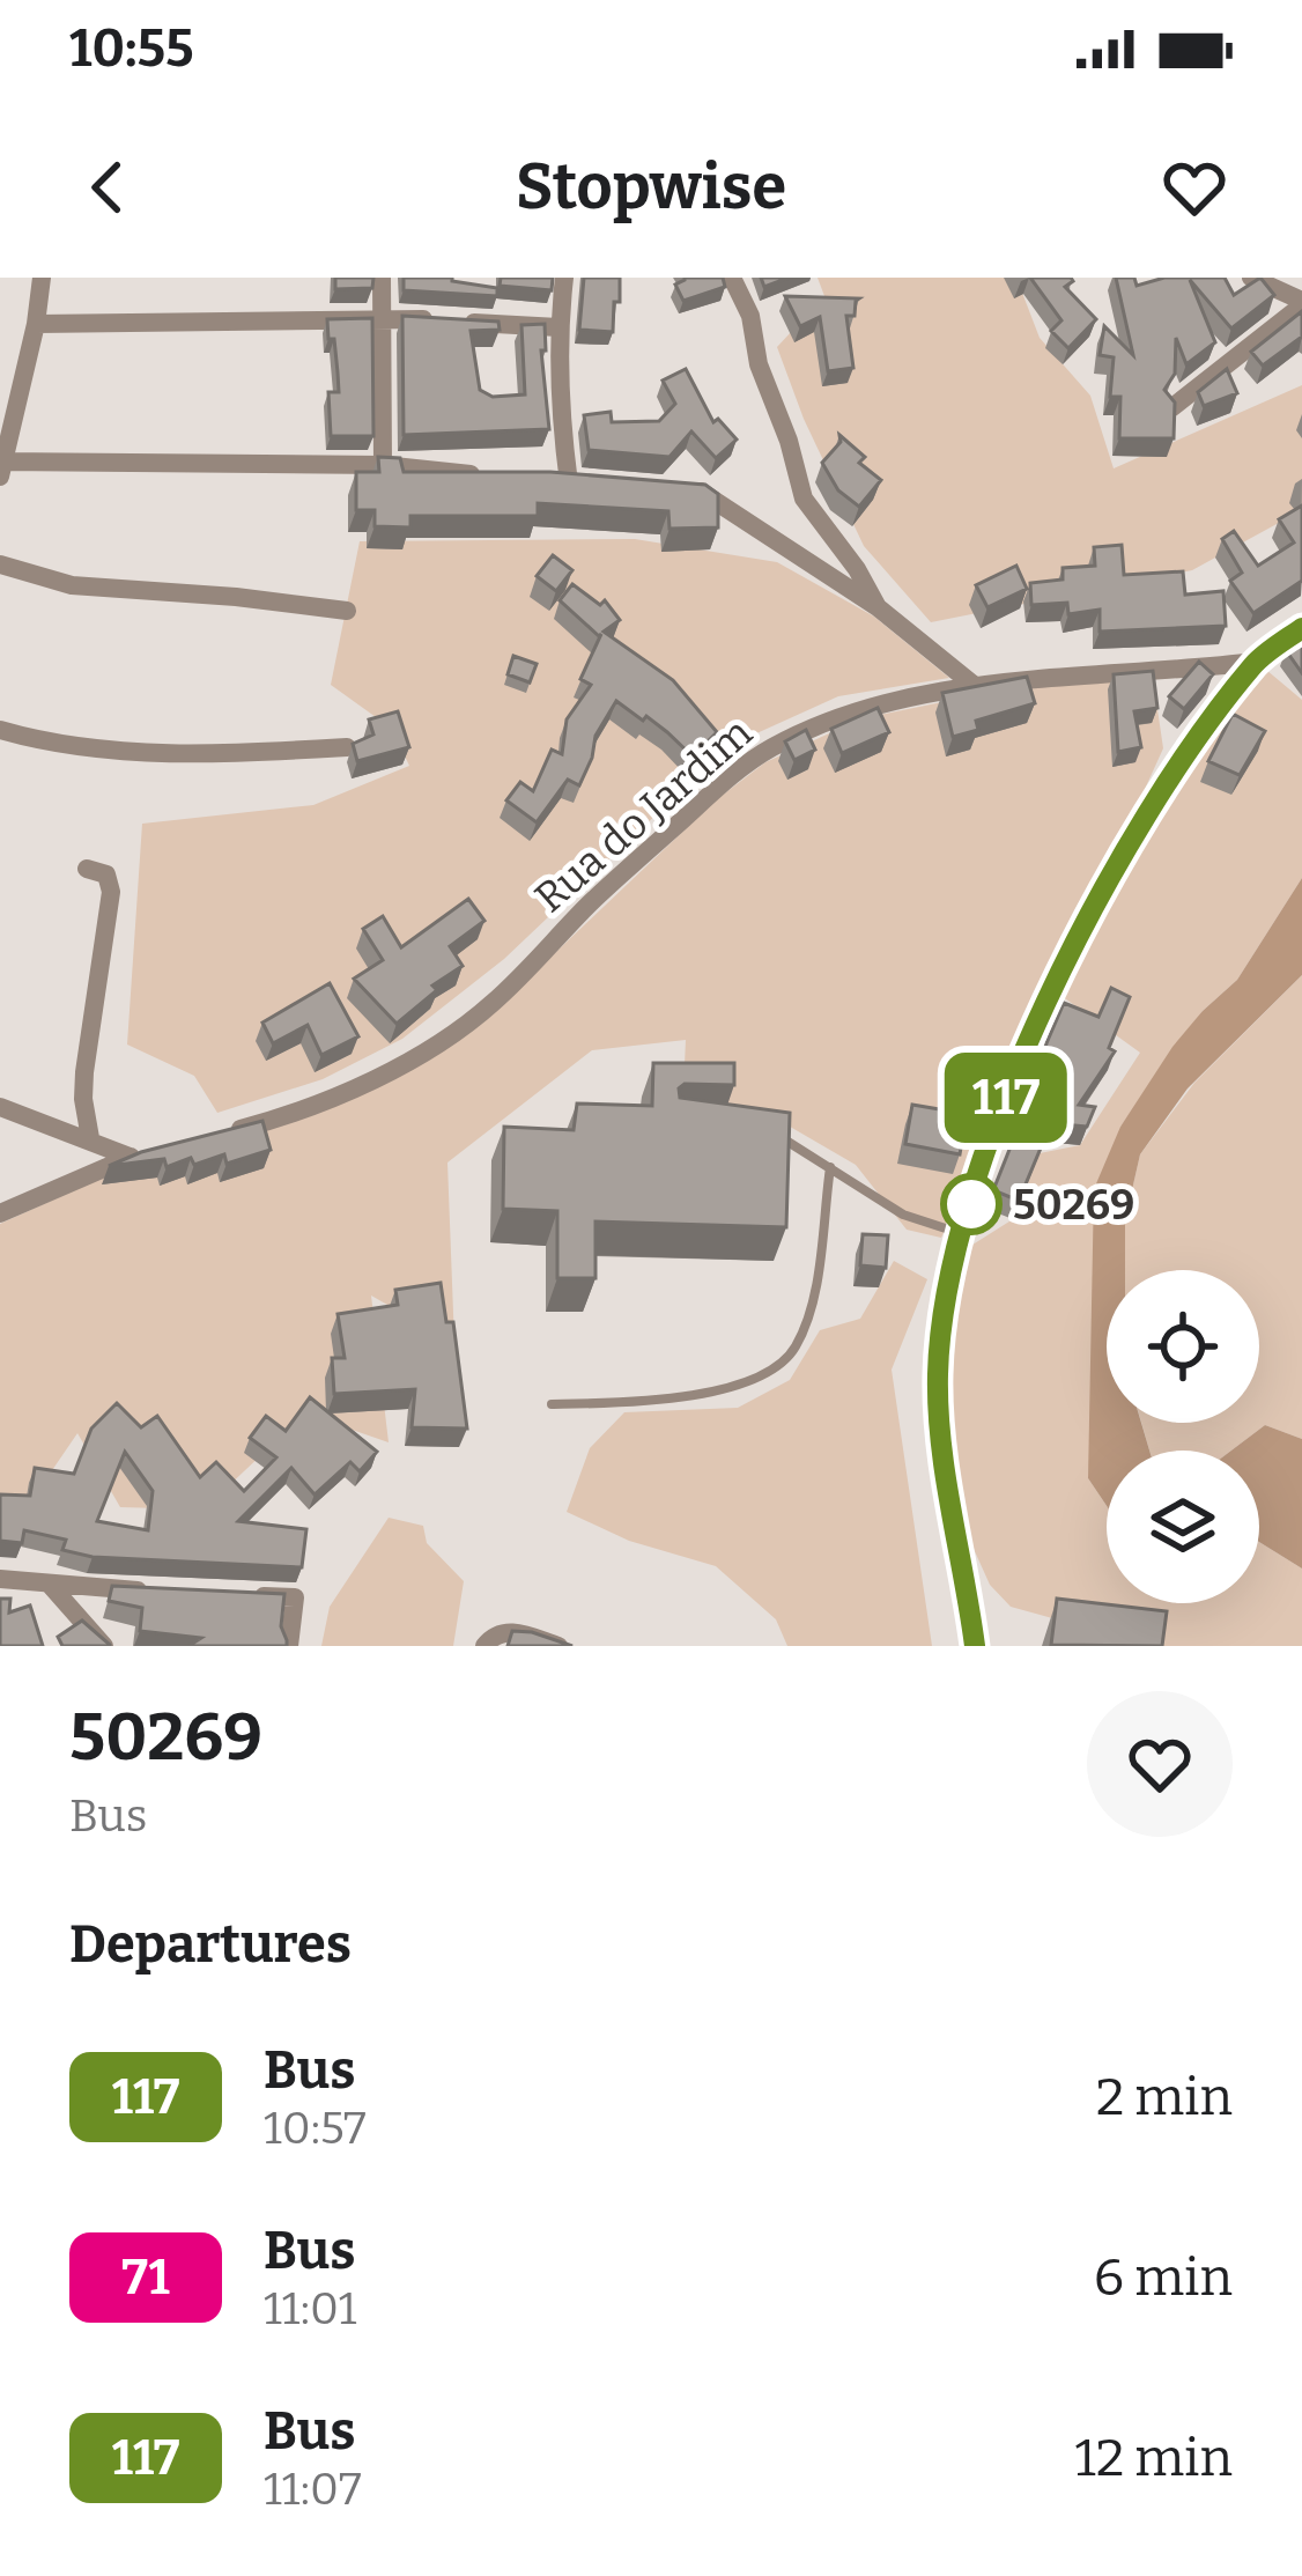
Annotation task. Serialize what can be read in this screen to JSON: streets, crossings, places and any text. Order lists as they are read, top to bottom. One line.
{"streets":{"street":["Rua do Jardim"]},"places":["50269"],"lines":["bus line 117"],"page":{"status":"10:55","header":"Stopwise","on_map":"117","heading":[["50269","Bus"],"Departures"],"list":[{"mark":"117","name":"Bus","note":"10:57","value":"2 min"},{"mark":"71","name":"Bus","note":"11:01","value":"6 min"},{"mark":"117","name":"Bus","note":"11:07","value":"12 min"}]}}
